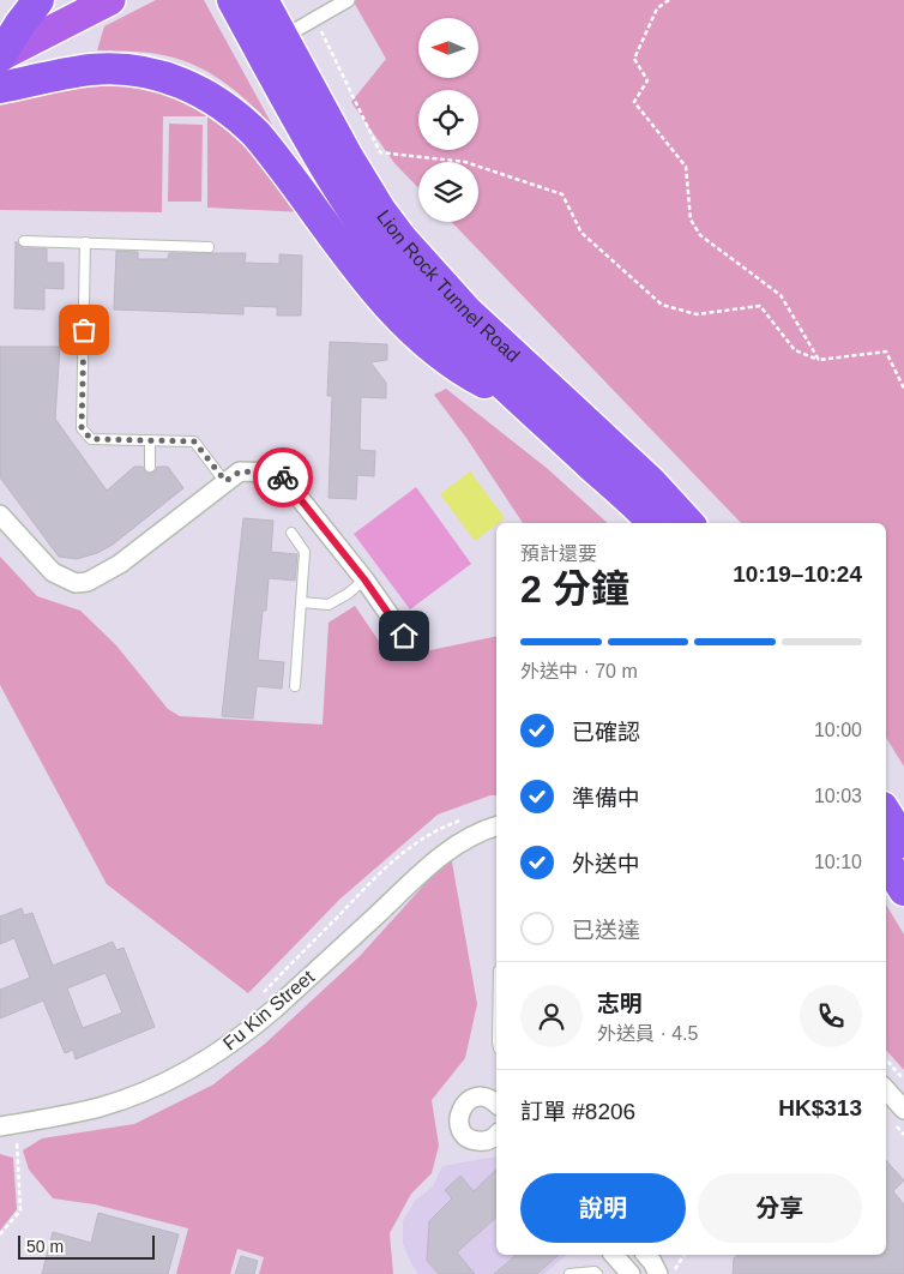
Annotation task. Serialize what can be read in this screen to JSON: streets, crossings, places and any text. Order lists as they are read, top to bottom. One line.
{"streets":{"highway":["Lion Rock Tunnel Road"],"street":["Fu Kin Street"]},"scale_bar":"50 m","north":"left","page":{"heading":["2 分鐘","預計還要","10:19–10:24"],"panel":["志明","外送員 · 4.5","訂單 #8206","HK$313"],"bar":"外送中 · 70 m","list":[["已確認","10:00"],["準備中","10:03"],["外送中","10:10"],"已送達"],"buttons":["說明","分享"],"scale":"50 m"}}
